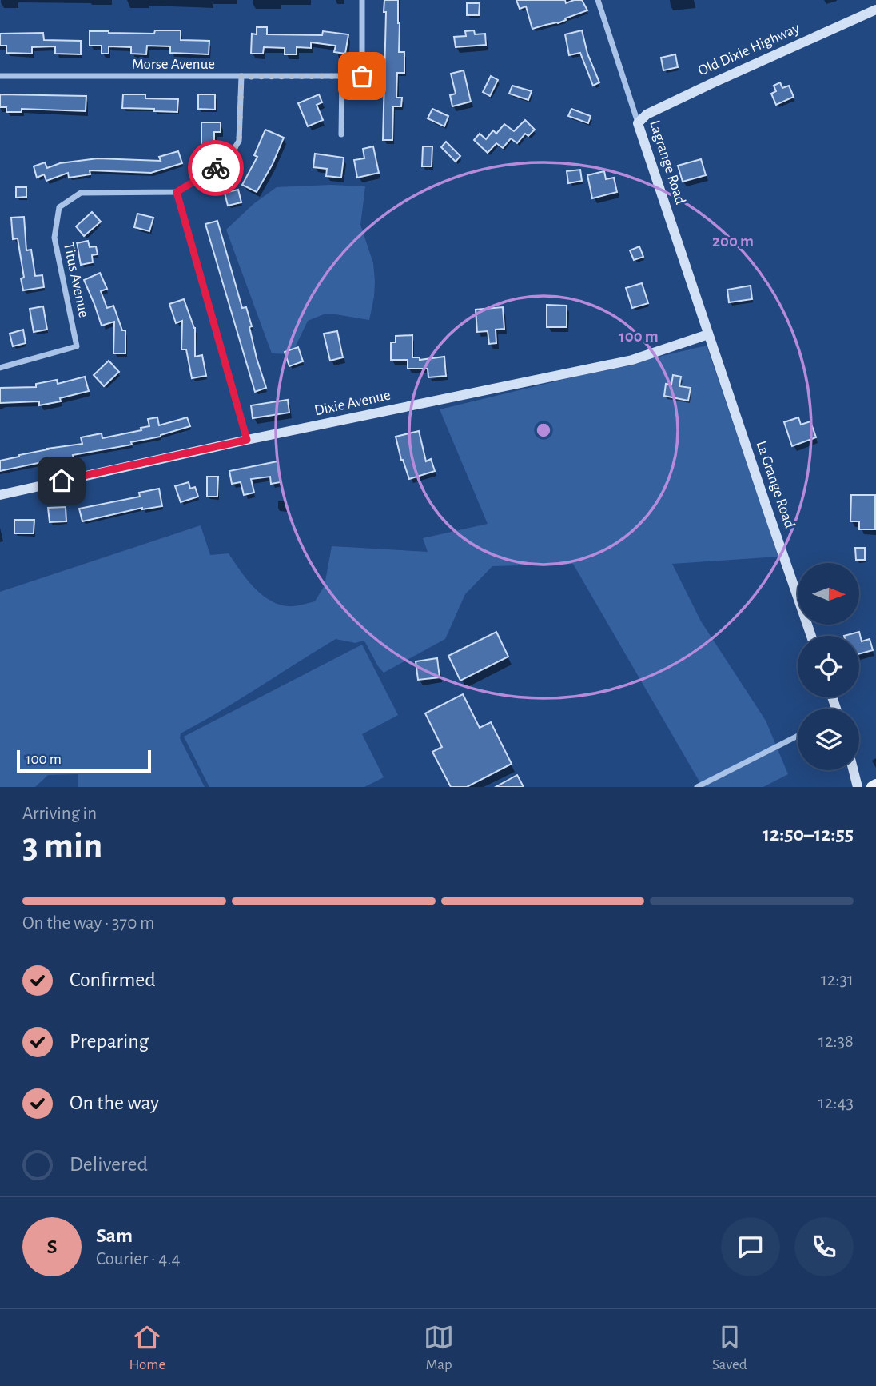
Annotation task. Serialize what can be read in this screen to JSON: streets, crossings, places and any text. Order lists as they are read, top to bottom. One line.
{"streets":{"street":["Old Dixie Highway","Morse Avenue","Lagrange Road","Titus Avenue","Dixie Avenue","La Grange Road"]},"crossings":[["Old Dixie Highway","Lagrange Road"],["Morse Avenue","Titus Avenue"],["Lagrange Road","Dixie Avenue"],["Lagrange Road","La Grange Road"],["Dixie Avenue","La Grange Road"]],"scale_bar":"100 m","north":"right","page":{"scale":"100 m","heading":["3 min","Arriving in","12:50–12:55"],"panel":["Sam","Courier · 4.4"],"bar":"On the way · 370 m","list":[["Confirmed","12:31"],["Preparing","12:38"],["On the way","12:43"],"Delivered"],"round":"S","tabs":["Home","Map","Saved"]},"rings":["200 m","100 m"]}
